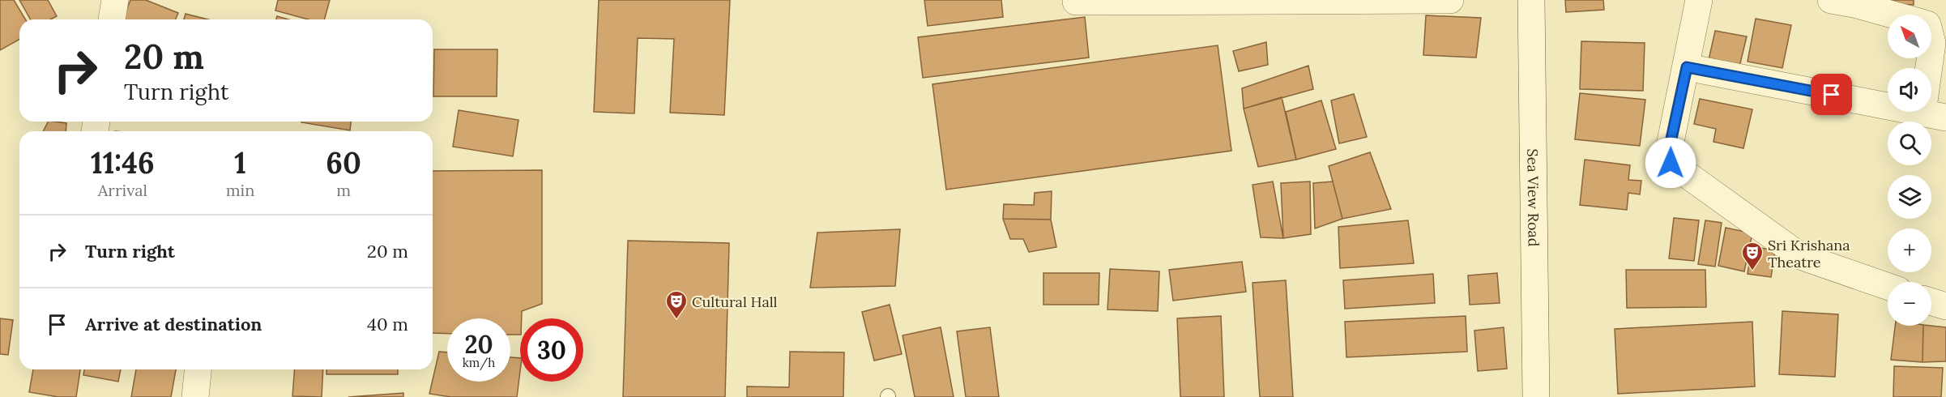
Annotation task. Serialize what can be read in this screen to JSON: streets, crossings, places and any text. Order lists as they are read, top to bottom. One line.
{"streets":{"street":["Sea View Road"]},"places":{"theatre":["Sri Krishana Theatre","Cultural Hall"]},"north":"top left","page":{"map_buttons":["+","−"],"turn":["20 m","Turn right"],"eta":["11:46","Arrival","1","min","60","m"],"list":[{"name":"Turn right","value":"20 m"},{"name":"Arrive at destination","value":"40 m"}],"speed":"20 km/h","limit":"30"}}
